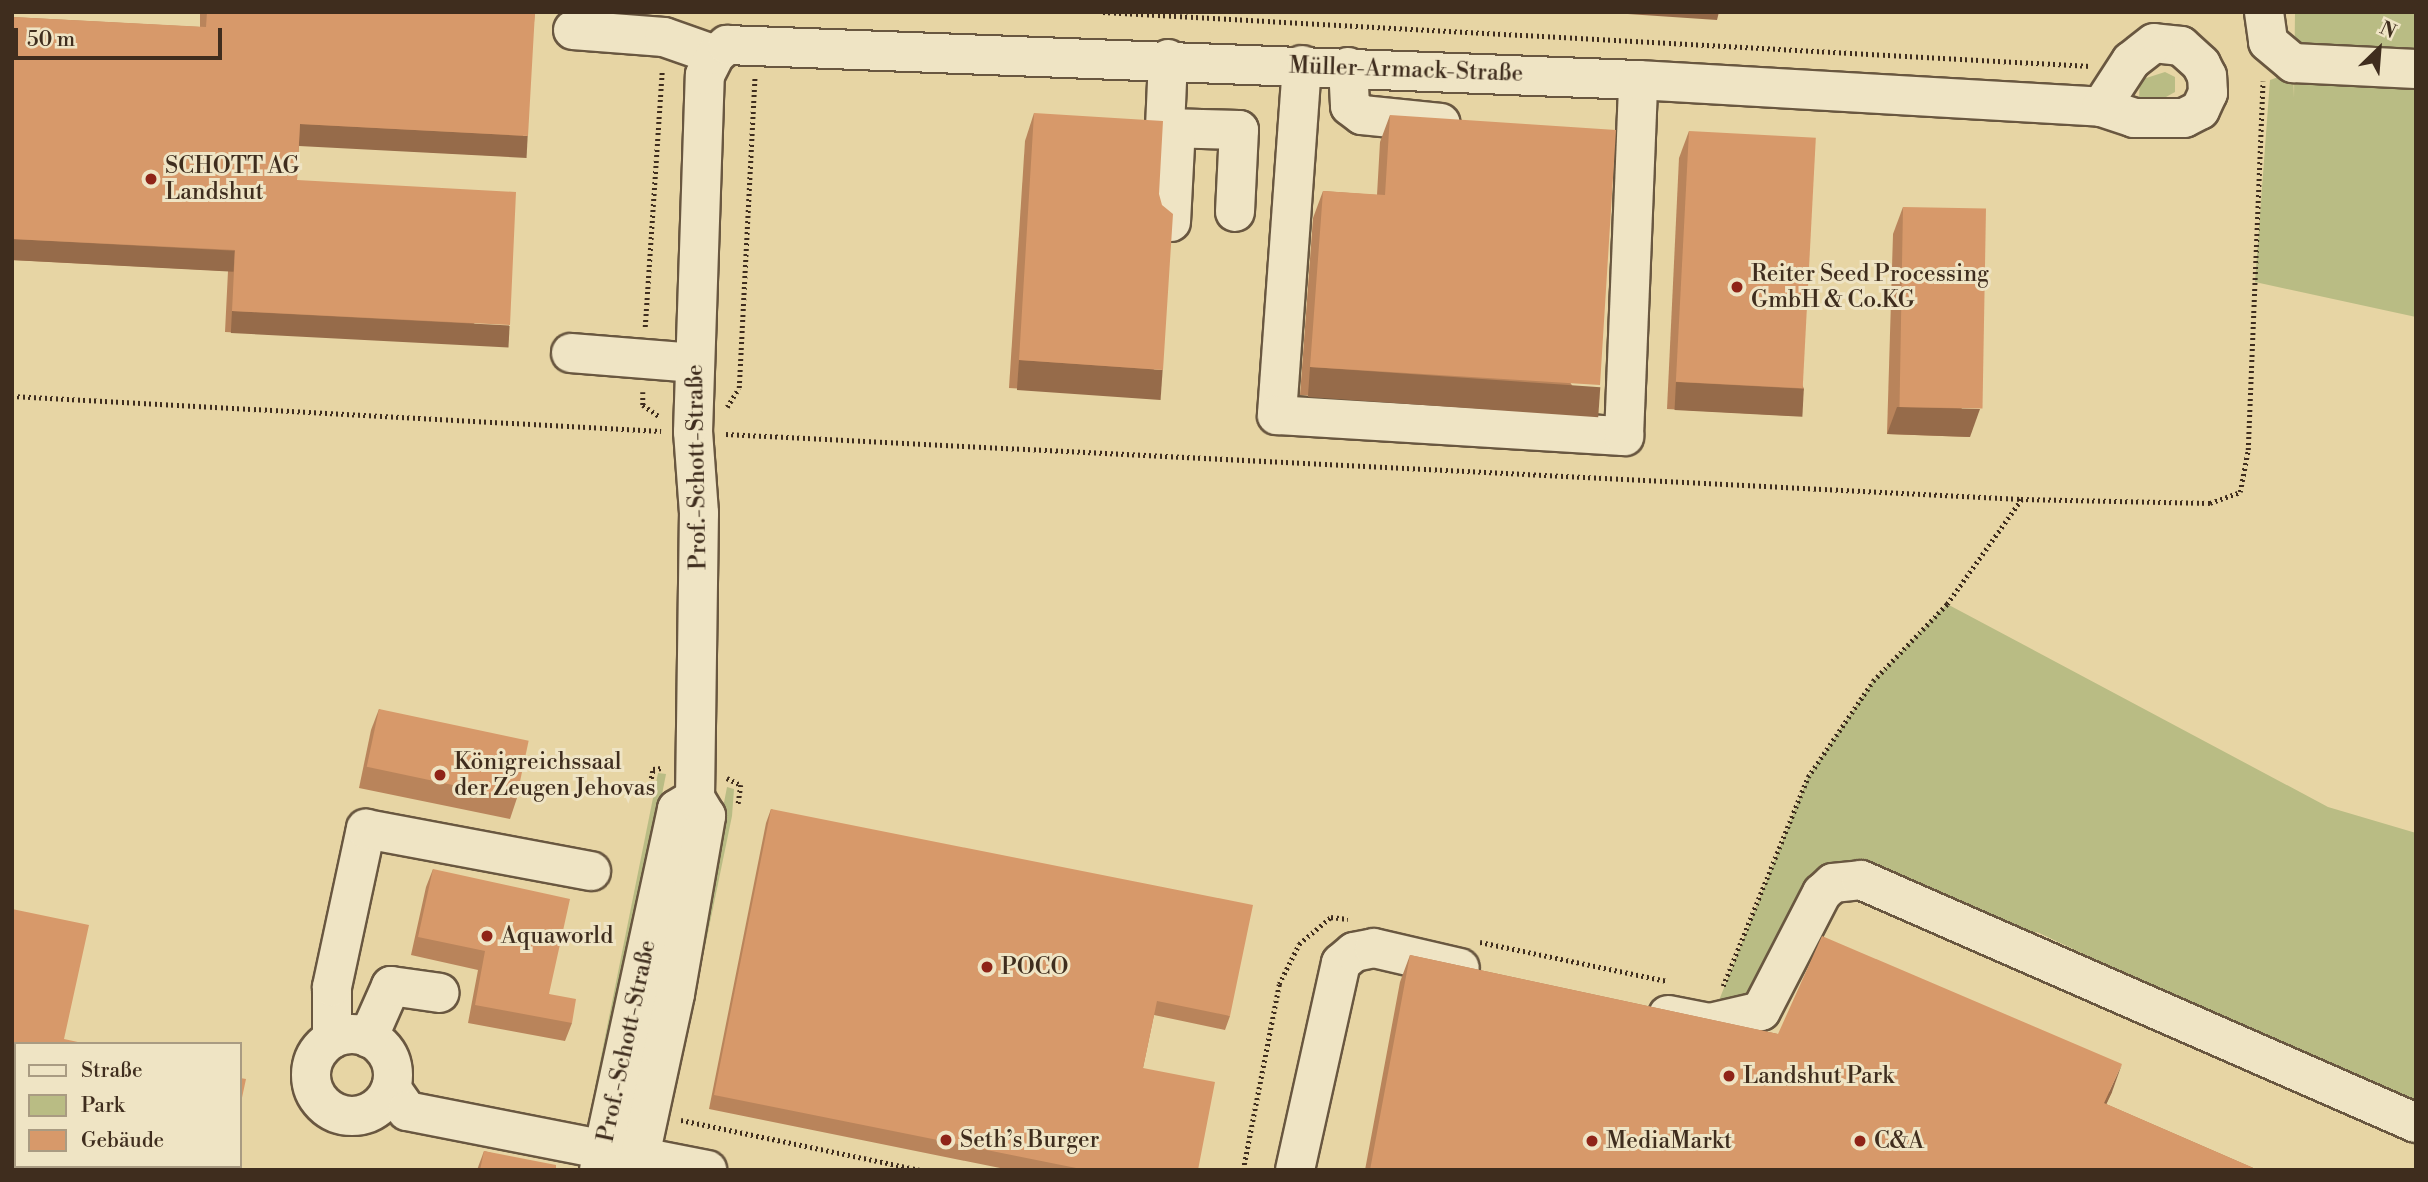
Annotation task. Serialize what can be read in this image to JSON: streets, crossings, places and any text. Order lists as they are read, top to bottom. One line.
{"streets":{"street":["Müller-Armack-Straße","Prof.-Schott-Straße"]},"crossings":[["Müller-Armack-Straße","Prof.-Schott-Straße"]],"places":["SCHOTT AG Landshut","Reiter Seed Processing GmbH & Co.KG","Königreichssaal der Zeugen Jehovas","Aquaworld","POCO","Landshut Park","Seth’s Burger","MediaMarkt","C&A"],"legend":["Straße","Park","Gebäude"],"scale_bar":"50 m","north":"top right"}
